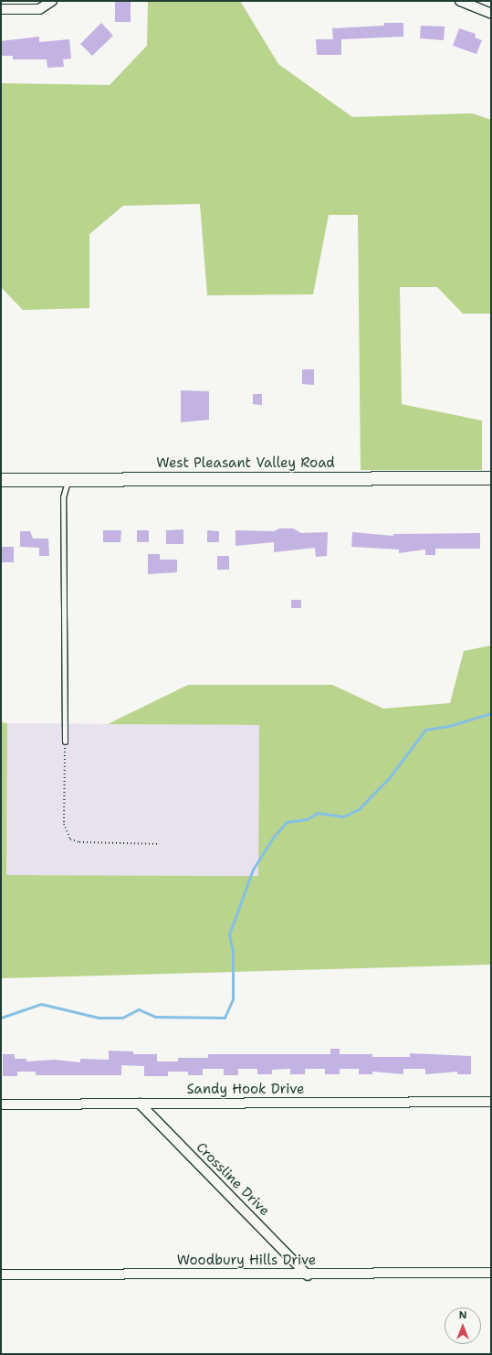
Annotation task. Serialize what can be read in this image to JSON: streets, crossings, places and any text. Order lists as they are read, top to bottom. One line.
{"streets":{"main road":["West Pleasant Valley Road"],"street":["Sandy Hook Drive","Crossline Drive","Woodbury Hills Drive"]},"crossings":[["Sandy Hook Drive","Crossline Drive"],["Crossline Drive","Woodbury Hills Drive"]],"north":"top"}
